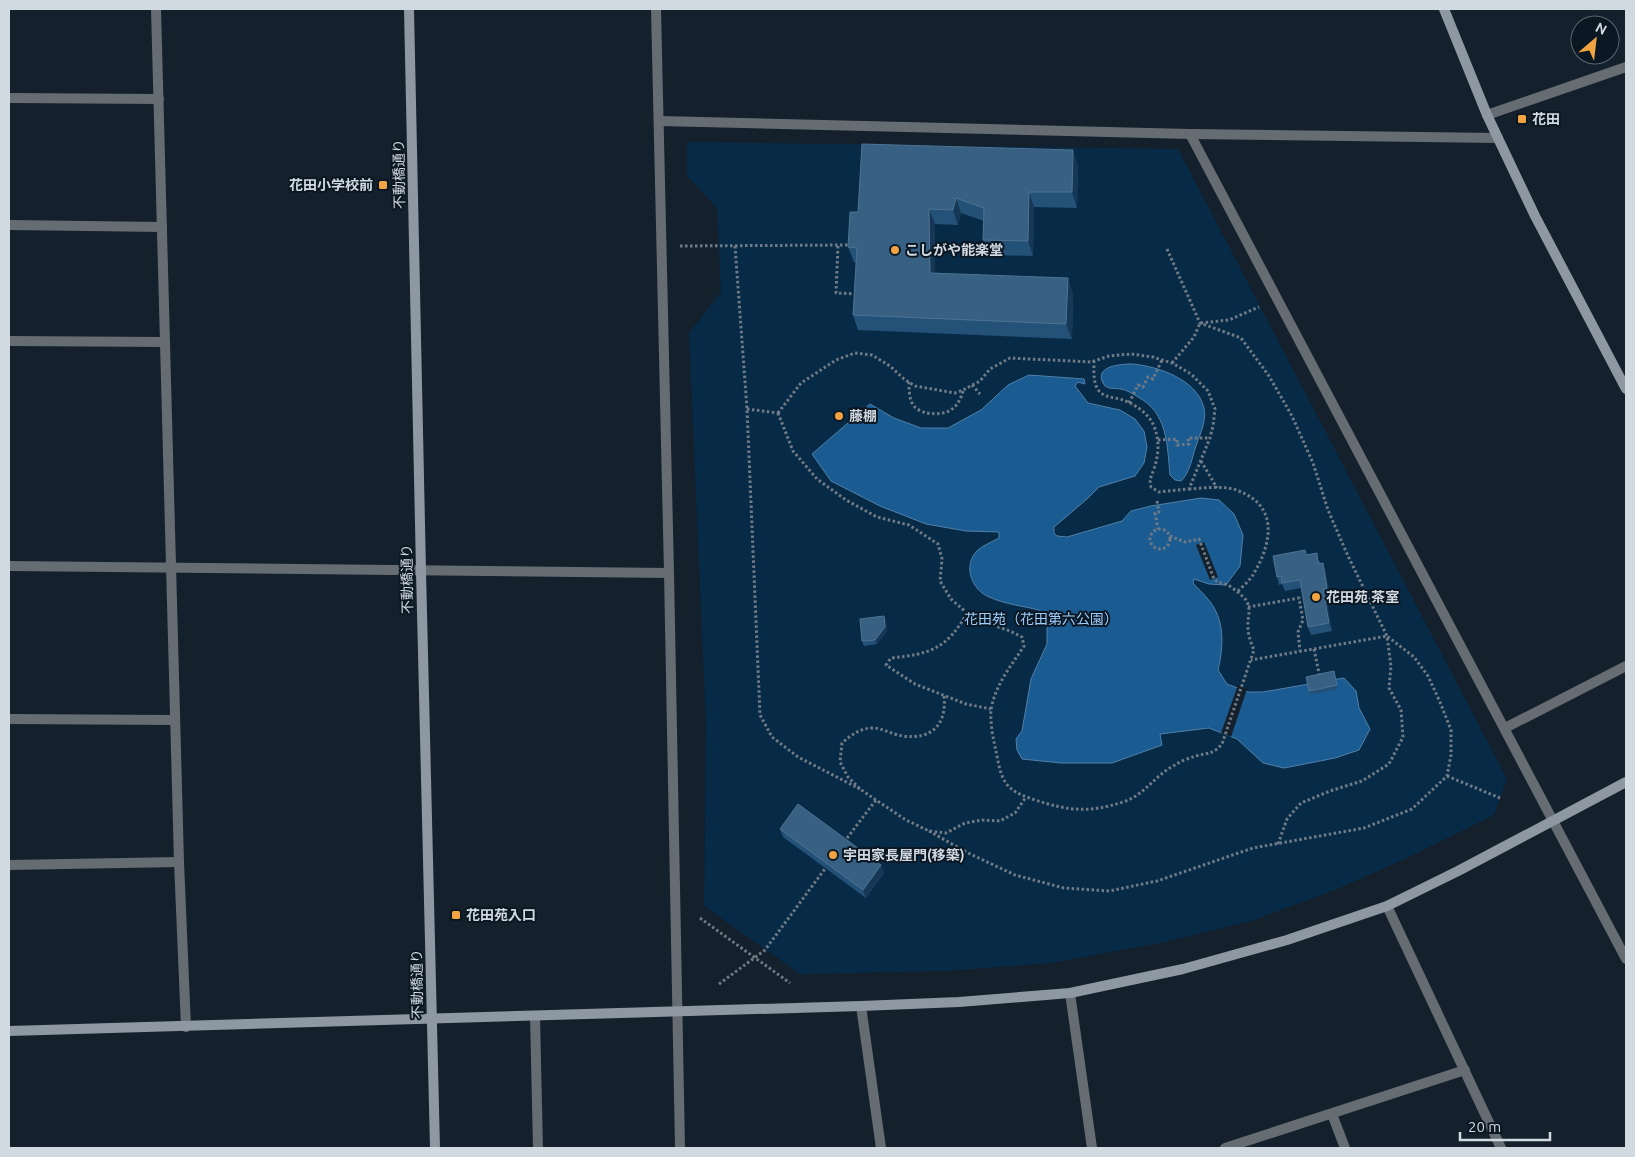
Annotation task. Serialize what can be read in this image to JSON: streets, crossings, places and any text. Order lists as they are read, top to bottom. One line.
{"streets":{"street":["不動橋通り"]},"parks":["花田苑（花田第六公園）"],"places":{"transit":["花田","花田小学校前","花田苑入口"],"other":["こしがや能楽堂","藤棚","花田苑 茶室","宇田家長屋門(移築)"]},"scale_bar":"20 m","north":"top right"}
